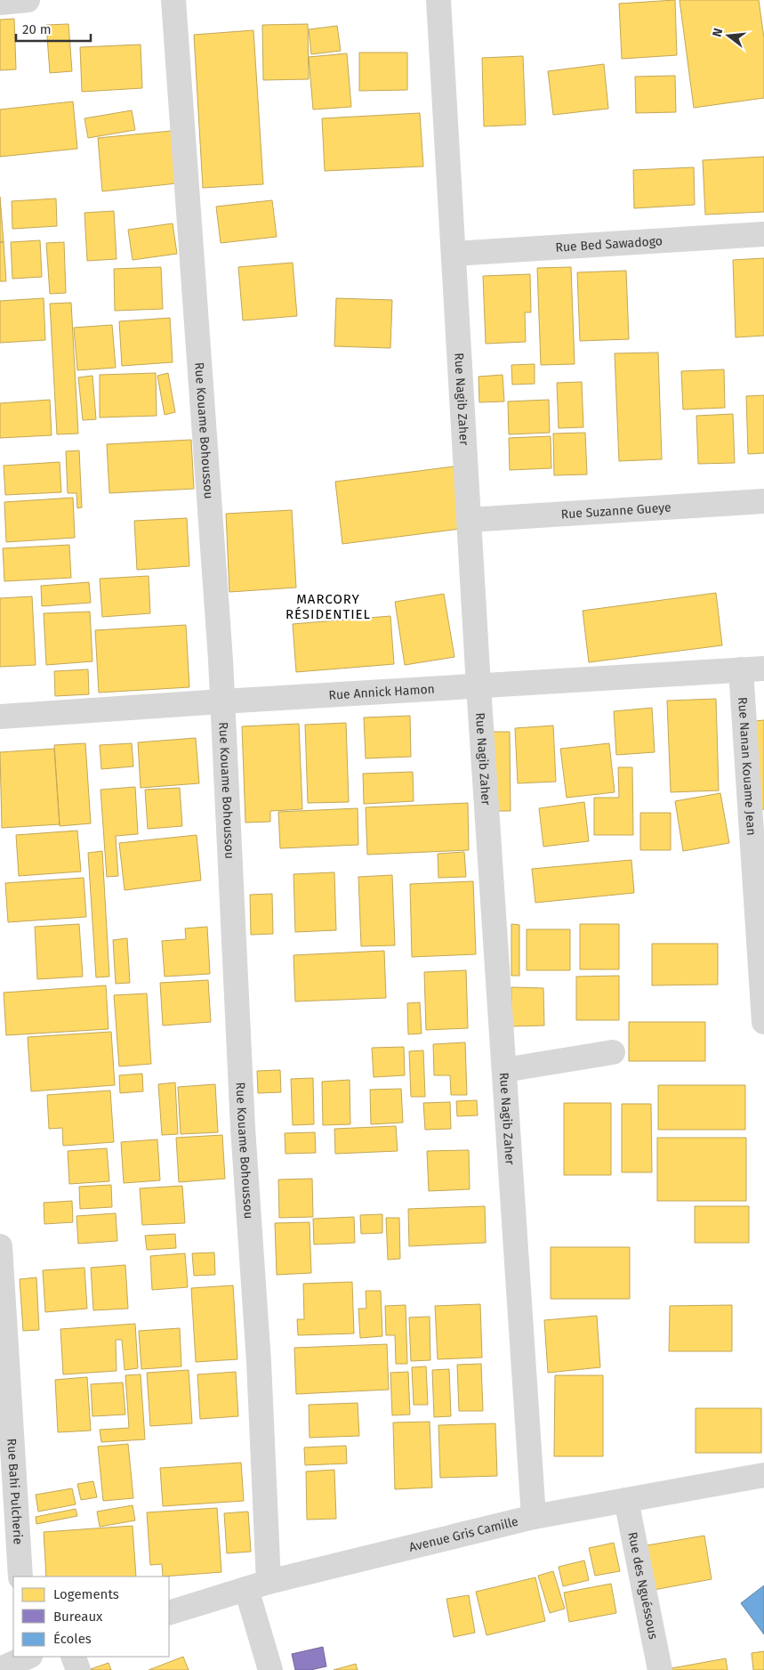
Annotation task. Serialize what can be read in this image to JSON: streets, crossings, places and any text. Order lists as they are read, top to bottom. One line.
{"streets":{"street":["Rue Bed Sawadogo","Rue Nagib Zaher","Rue Kouame Bohoussou","Rue Suzanne Gueye","Rue Annick Hamon","Rue Nanan Kouame Jean","Rue Bahi Pulcherie","Avenue Gris Camille","Rue des Nguéssous"]},"crossings":[["Rue Bed Sawadogo","Rue Nagib Zaher"],["Rue Nagib Zaher","Rue Suzanne Gueye"],["Rue Nagib Zaher","Rue Annick Hamon"],["Rue Nagib Zaher","Avenue Gris Camille"],["Rue Kouame Bohoussou","Rue Annick Hamon"],["Rue Kouame Bohoussou","Avenue Gris Camille"],["Rue Annick Hamon","Rue Nanan Kouame Jean"],["Avenue Gris Camille","Rue des Nguéssous"]],"districts":["MARCORY RÉSIDENTIEL"],"legend":["Logements","Bureaux","Écoles"],"scale_bar":"20 m","north":"left"}
